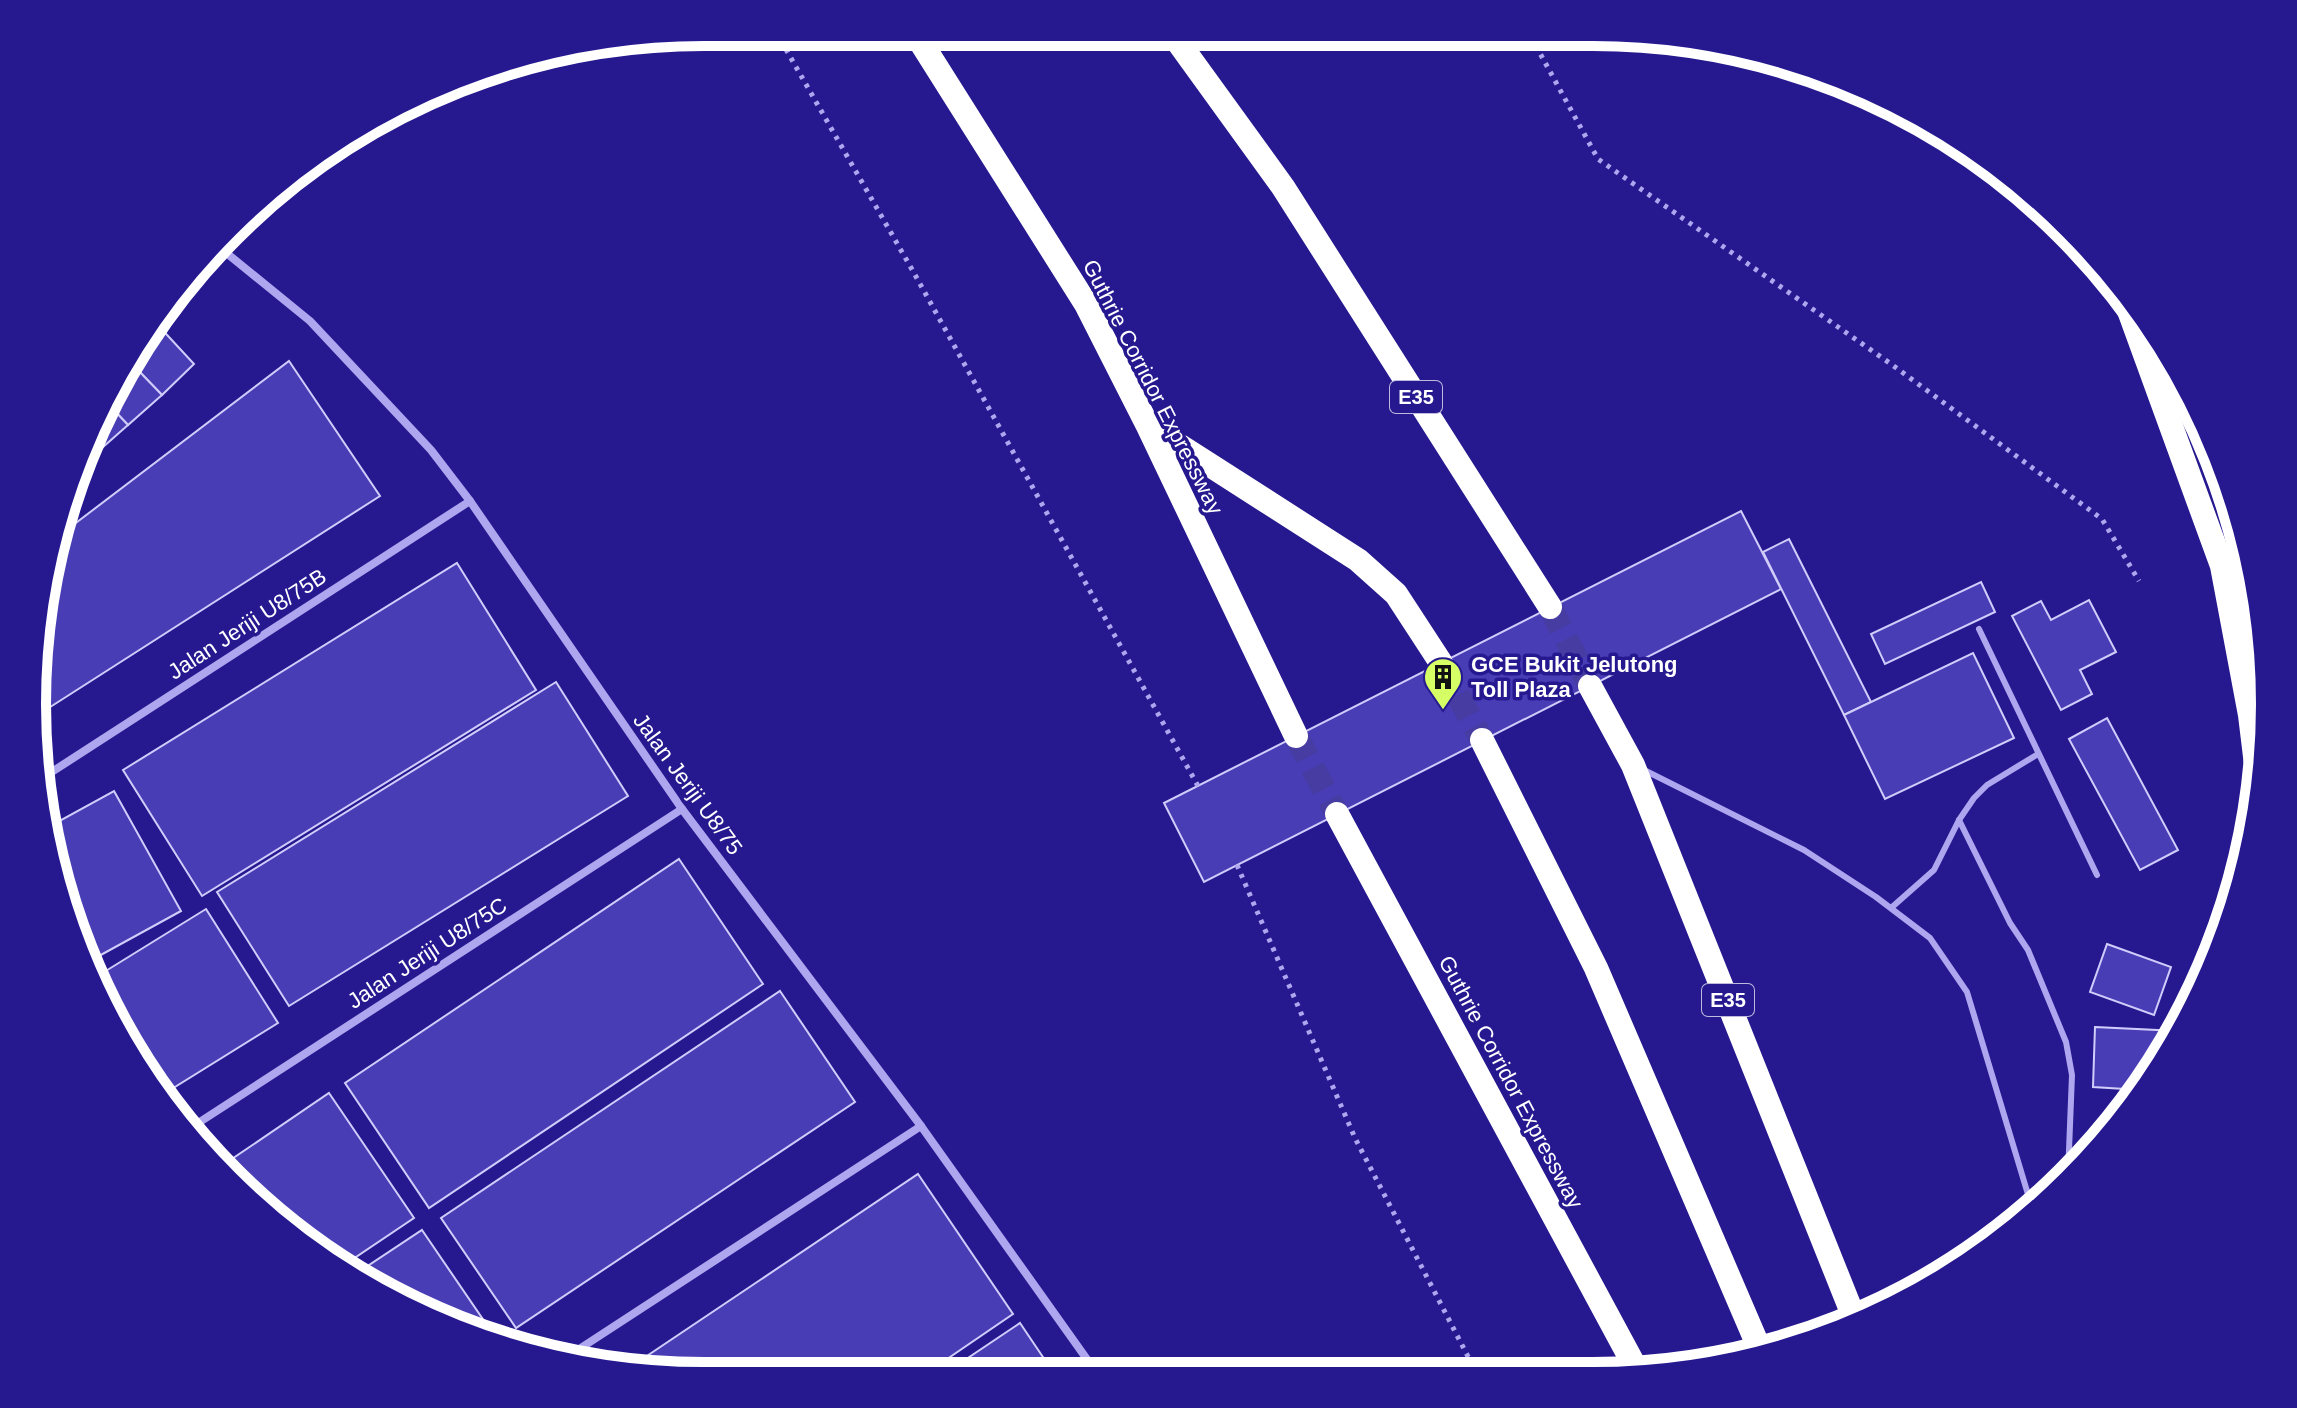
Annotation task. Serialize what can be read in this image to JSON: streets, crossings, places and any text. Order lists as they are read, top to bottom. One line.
{"streets":{"highway":["Guthrie Corridor Expressway","E35"],"street":["Jalan Jeriji U8/75B","Jalan Jeriji U8/75","Jalan Jeriji U8/75C"]},"crossings":[["Jalan Jeriji U8/75B","Jalan Jeriji U8/75"],["Jalan Jeriji U8/75","Jalan Jeriji U8/75C"]],"places":{"building":["GCE Bukit Jelutong Toll Plaza"]}}
